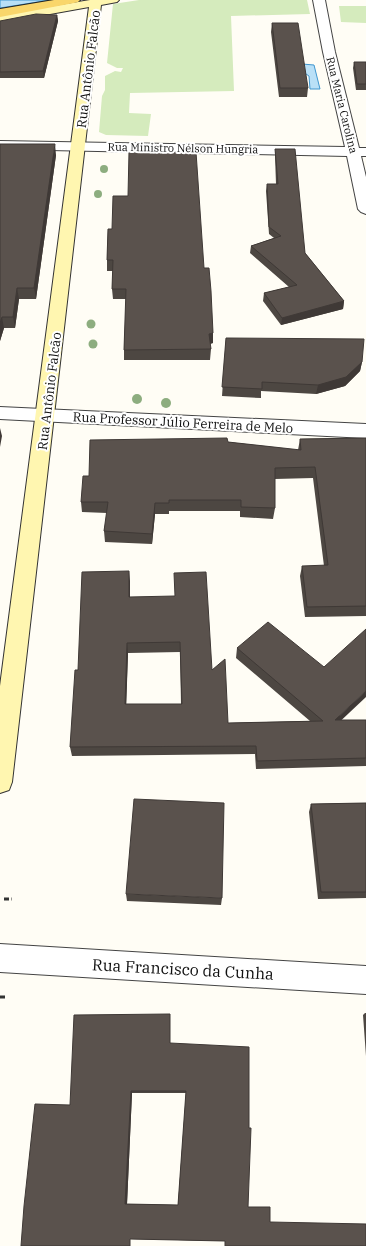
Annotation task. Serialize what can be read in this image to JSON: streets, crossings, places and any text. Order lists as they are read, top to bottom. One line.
{"streets":{"main road":["Rua Antônio Falcão"],"street":["Rua Maria Carolina","Rua Ministro Nélson Hungria","Rua Professor Júlio Ferreira de Melo","Rua Francisco da Cunha"]},"crossings":[["Rua Antônio Falcão","Rua Ministro Nélson Hungria"],["Rua Antônio Falcão","Rua Professor Júlio Ferreira de Melo"],["Rua Maria Carolina","Rua Ministro Nélson Hungria"]]}
